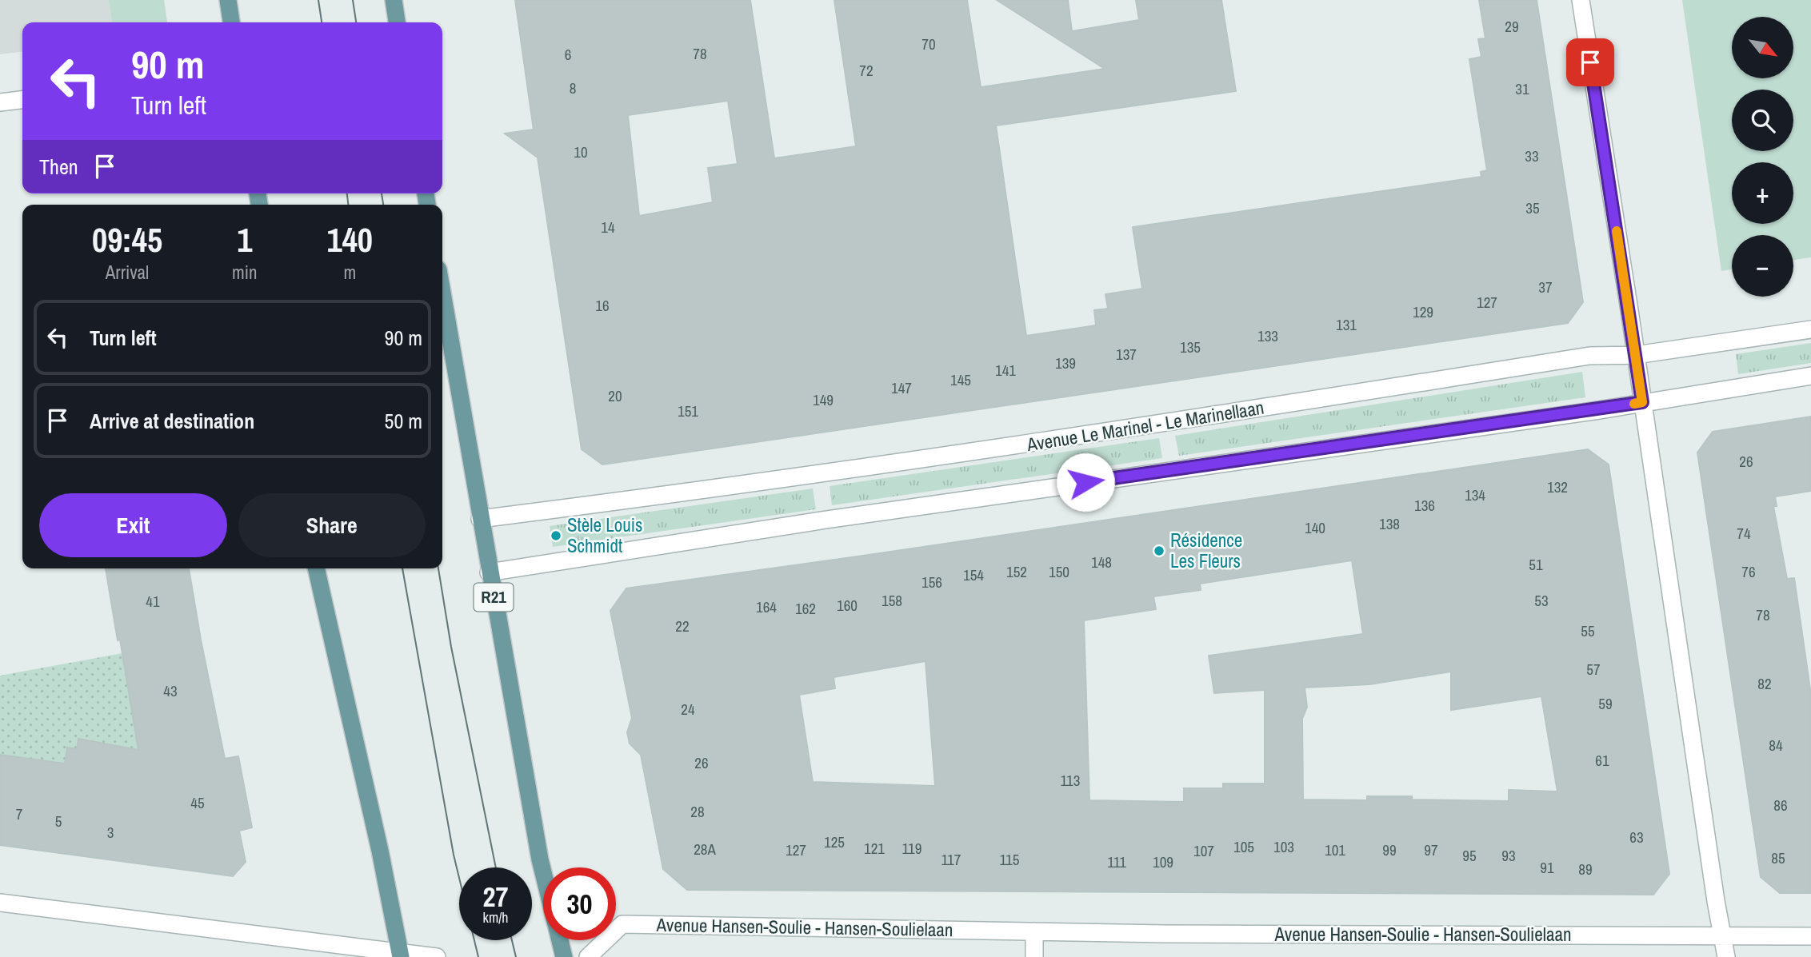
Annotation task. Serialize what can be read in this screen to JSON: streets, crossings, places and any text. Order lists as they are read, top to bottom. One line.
{"streets":{"main road":["R21"],"street":["Avenue Le Marinel - Le Marinellaan","Avenue Hansen-Soulie - Hansen-Soulielaan"]},"crossings":[["Avenue Le Marinel - Le Marinellaan","R21"]],"places":["Stèle Louis Schmidt","Résidence Les Fleurs"],"house_numbers":["29","70","78","6","72","8","31","10","33","35","14","37","127","16","129","131","133","135","137","139","141","145","147","20","149","151","26","132","134","136","138","140","74","148","51","152","150","76","154","156","158","53","41","160","164","162","78","22","55","57","82","43","59","24","84","61","26","113","45","86","28","7","5","3","63","125","105","103","121","119","28A","127","101","99","97","107","95","93","85","117","115","111","109","91","89"],"north":"bottom right","page":{"map_buttons":["+","−"],"turn":["90 m","Turn left"],"then":"Then","eta":["09:45","Arrival","1","min","140","m"],"list":[{"name":"Turn left","value":"90 m"},{"name":"Arrive at destination","value":"50 m"}],"buttons":["Exit","Share"],"speed":"27 km/h","limit":"30"}}
